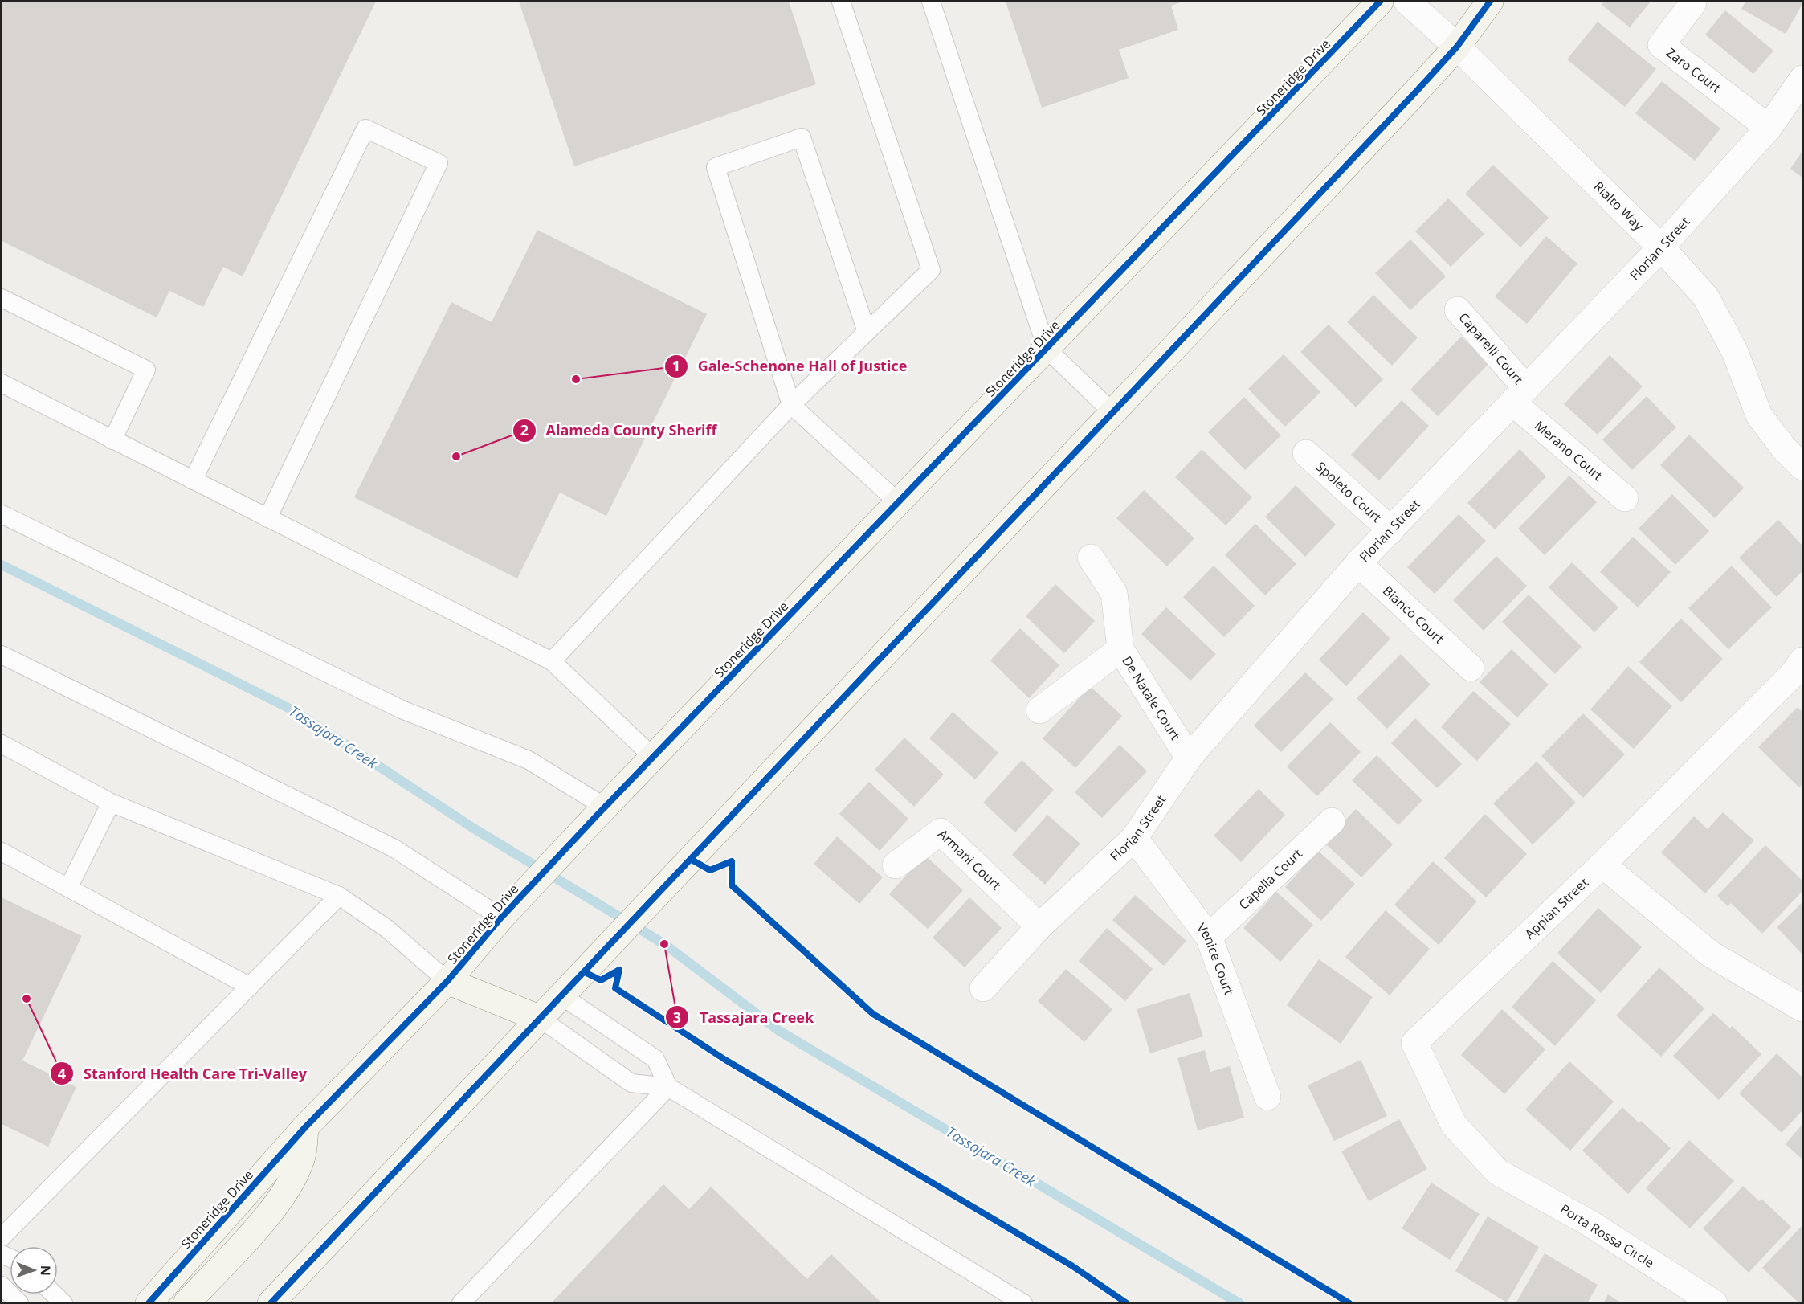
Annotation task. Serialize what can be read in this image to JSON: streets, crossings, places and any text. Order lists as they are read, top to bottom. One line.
{"streets":{"main road":["Stoneridge Drive"],"street":["Zaro Court","Rialto Way","Florian Street","Caparelli Court","Merano Court","Spoleto Court","Bianco Court","De Natale Court","Armani Court","Capella Court","Appian Street","Venice Court","Porta Rossa Circle"]},"crossings":[["Zaro Court","Florian Street"],["Rialto Way","Florian Street"],["Florian Street","Caparelli Court"],["Florian Street","Merano Court"],["Florian Street","Spoleto Court"],["Florian Street","Bianco Court"],["Florian Street","De Natale Court"],["Florian Street","Armani Court"],["Florian Street","Venice Court"],["Caparelli Court","Merano Court"],["Capella Court","Venice Court"],["Appian Street","Porta Rossa Circle"]],"water":["Tassajara Creek"],"places":["Gale-Schenone Hall of Justice","Alameda County Sheriff","Tassajara Creek","Stanford Health Care Tri-Valley"],"north":"right"}
